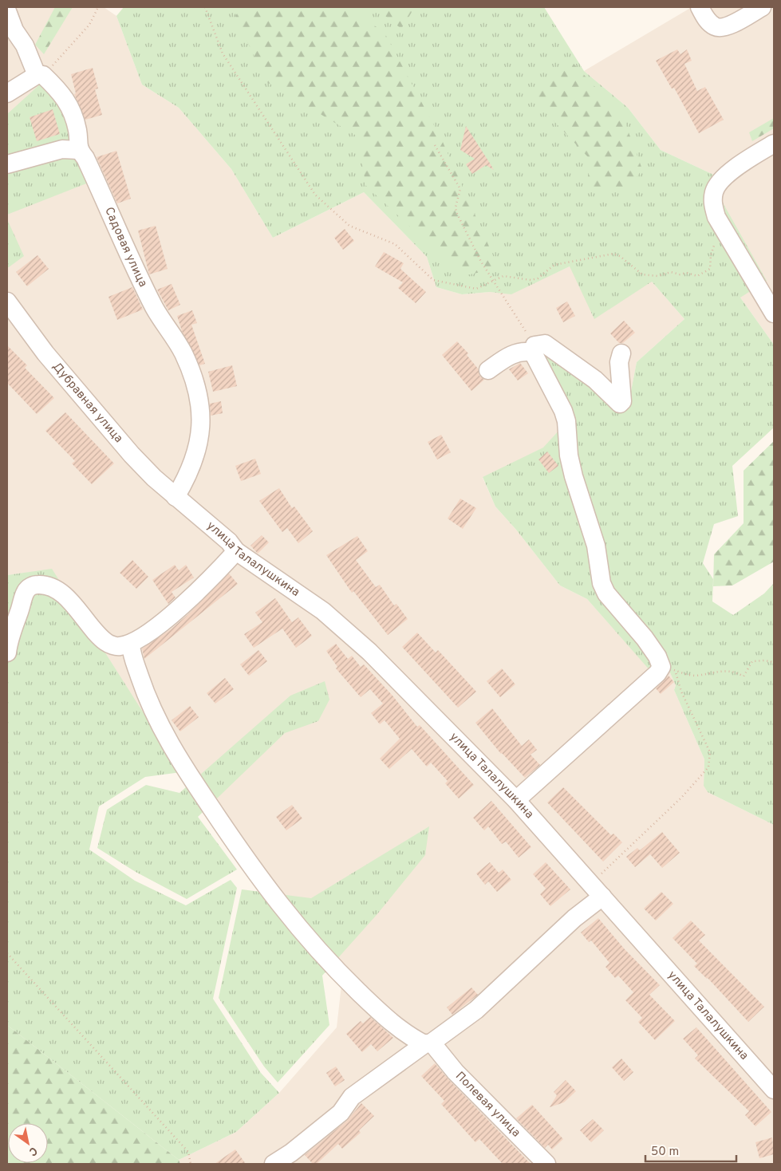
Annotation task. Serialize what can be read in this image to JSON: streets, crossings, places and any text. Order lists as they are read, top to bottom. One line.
{"streets":{"street":["Садовая улица","Дубравная улица","улица Талалушкина","Полевая улица"]},"crossings":[["Садовая улица","Дубравная улица"],["Садовая улица","улица Талалушкина"],["Дубравная улица","улица Талалушкина"]],"scale_bar":"50 m","north":"bottom right"}
